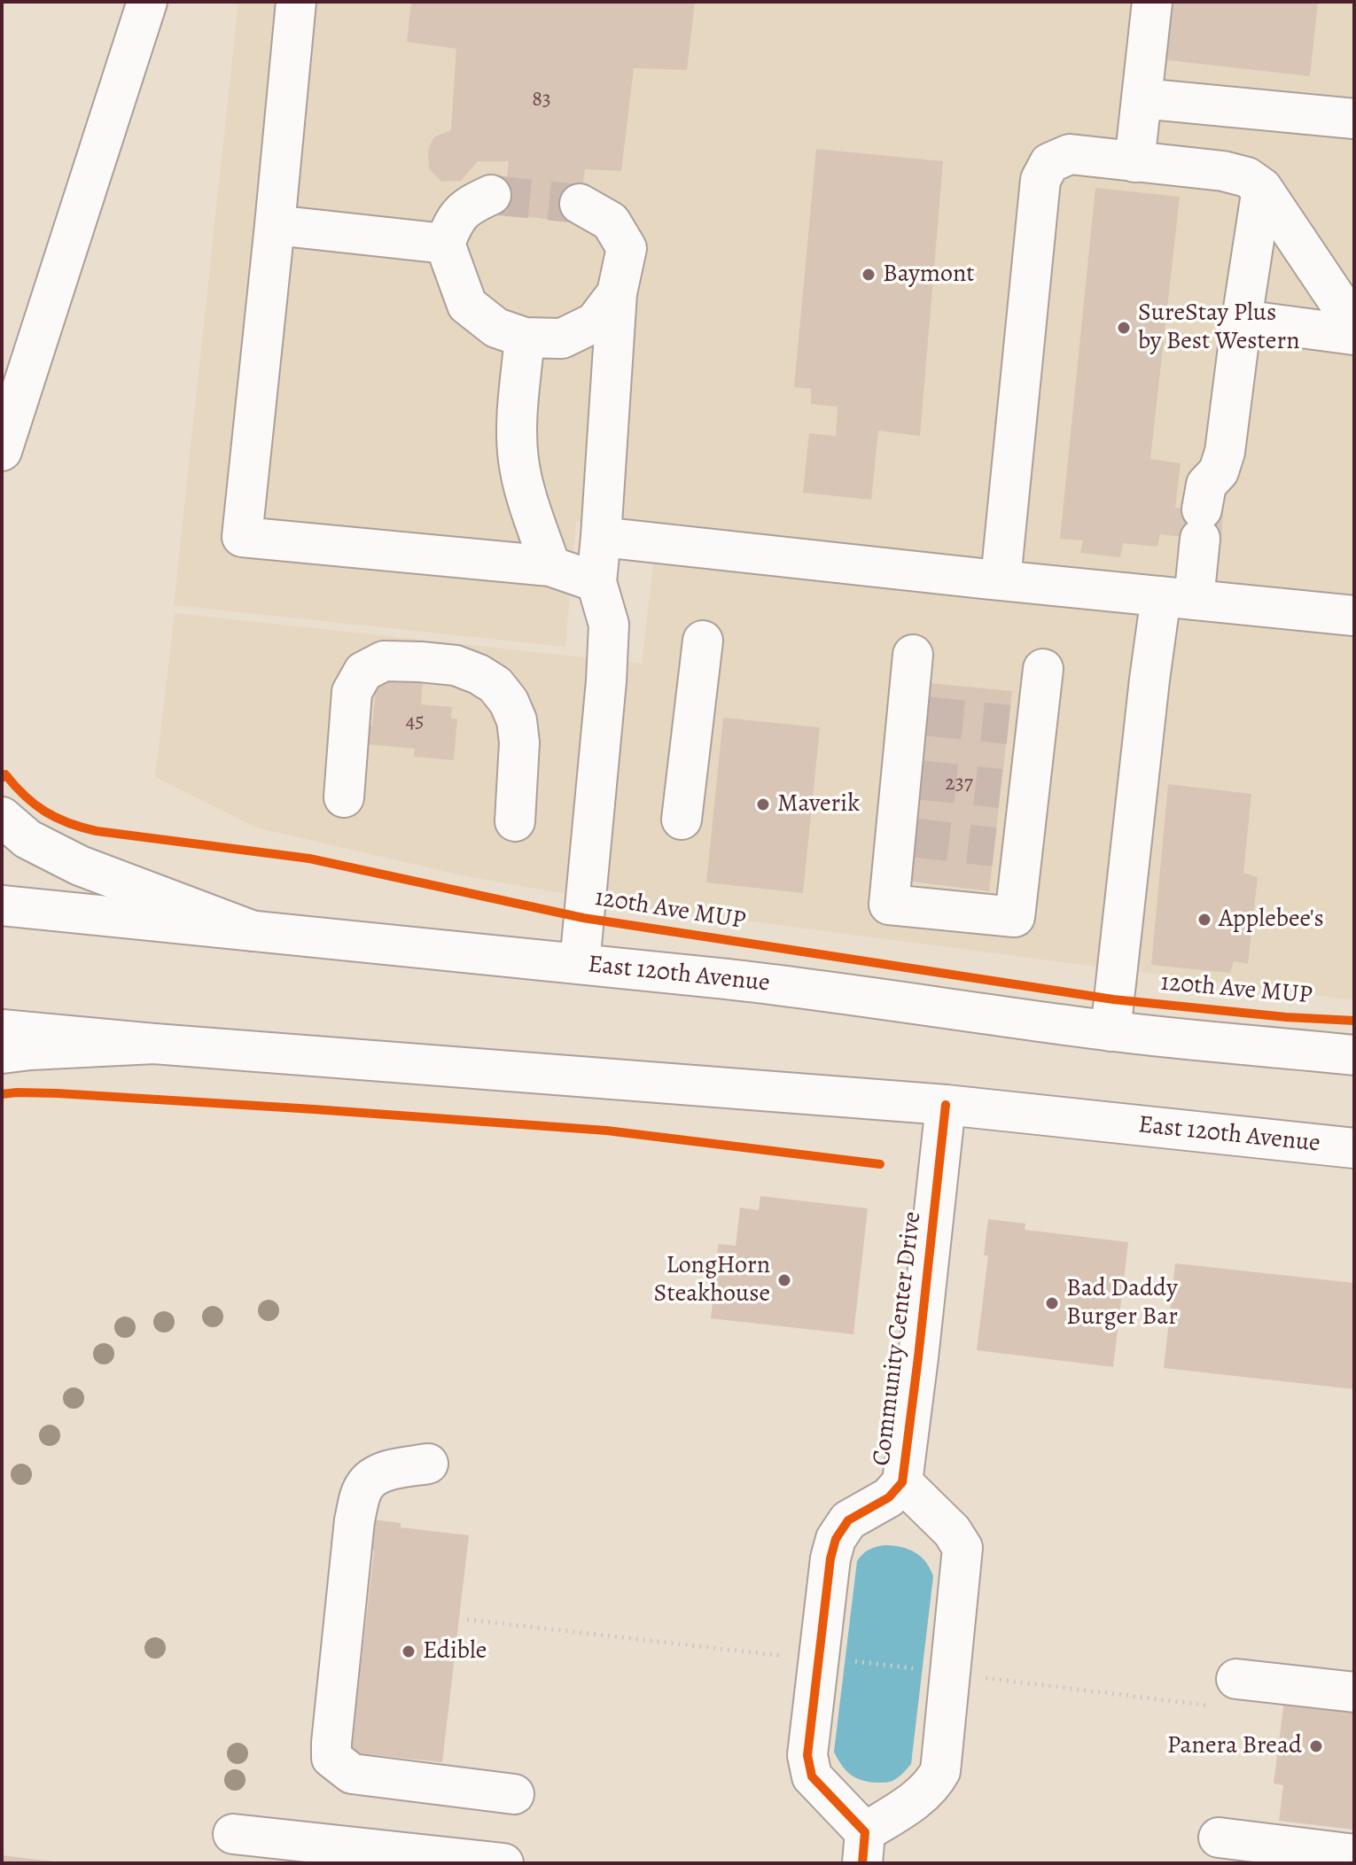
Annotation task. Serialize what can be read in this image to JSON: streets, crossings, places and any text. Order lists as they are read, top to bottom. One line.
{"streets":{"main road":["East 120th Avenue","Community Center Drive"],"cycle path":["120th Ave MUP"]},"crossings":[["East 120th Avenue","Community Center Drive"]],"places":["Baymont","SureStay Plus by Best Western","Maverik","Applebee's","LongHorn Steakhouse","Bad Daddy Burger Bar","Edible","Panera Bread"],"house_numbers":["83","45","237"]}
